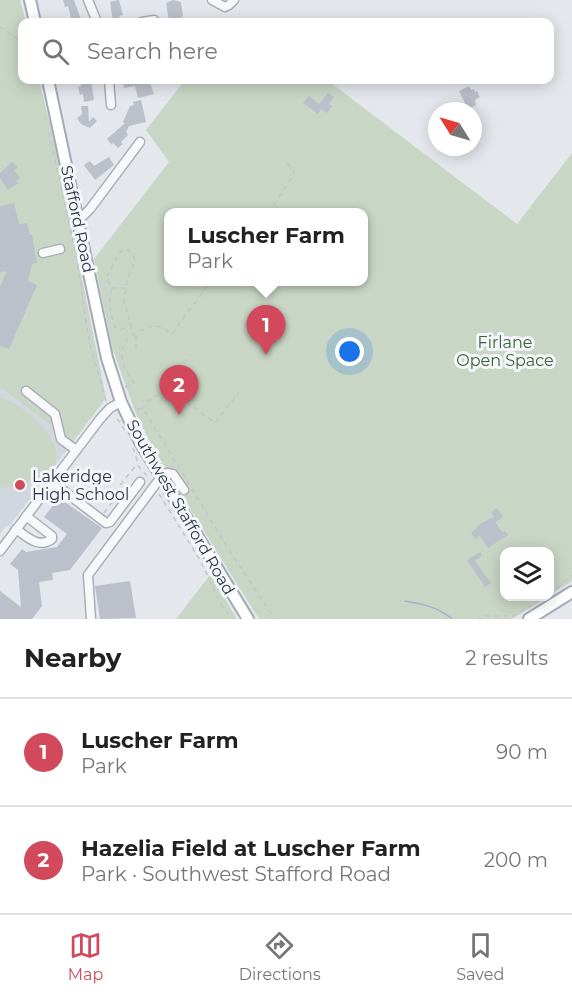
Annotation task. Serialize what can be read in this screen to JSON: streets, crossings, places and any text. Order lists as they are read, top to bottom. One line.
{"streets":{"main road":["Stafford Road","Southwest Stafford Road"]},"crossings":[["Stafford Road","Southwest Stafford Road"]],"parks":["Firlane Open Space"],"places":["Lakeridge High School"],"north":"top left","page":{"search":"Search here","popup":["Luscher Farm","Park"],"pins":["1","2"],"heading":["Nearby","2 results"],"list":[{"mark":"1","name":"Luscher Farm","note":"Park","value":"90 m"},{"mark":"2","name":"Hazelia Field at Luscher Farm","note":"Park · Southwest Stafford Road","value":"200 m"}],"nav":["Map","Directions","Saved"]}}
